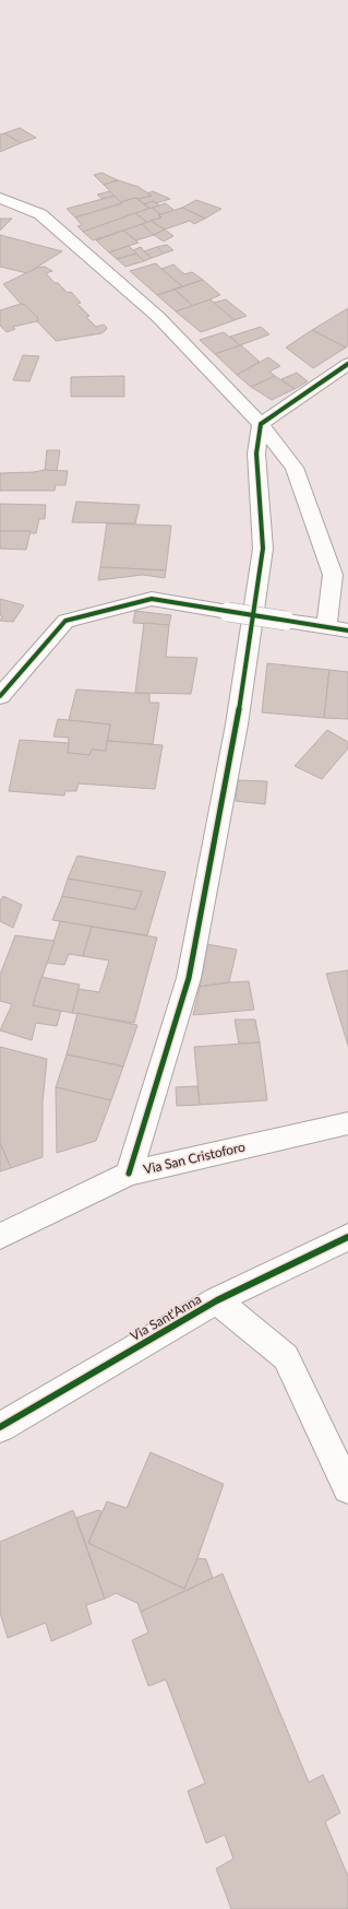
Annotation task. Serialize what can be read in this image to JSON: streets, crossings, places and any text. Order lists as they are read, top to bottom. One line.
{"streets":{"street":["Via San Cristoforo","Via Sant'Anna"]}}
